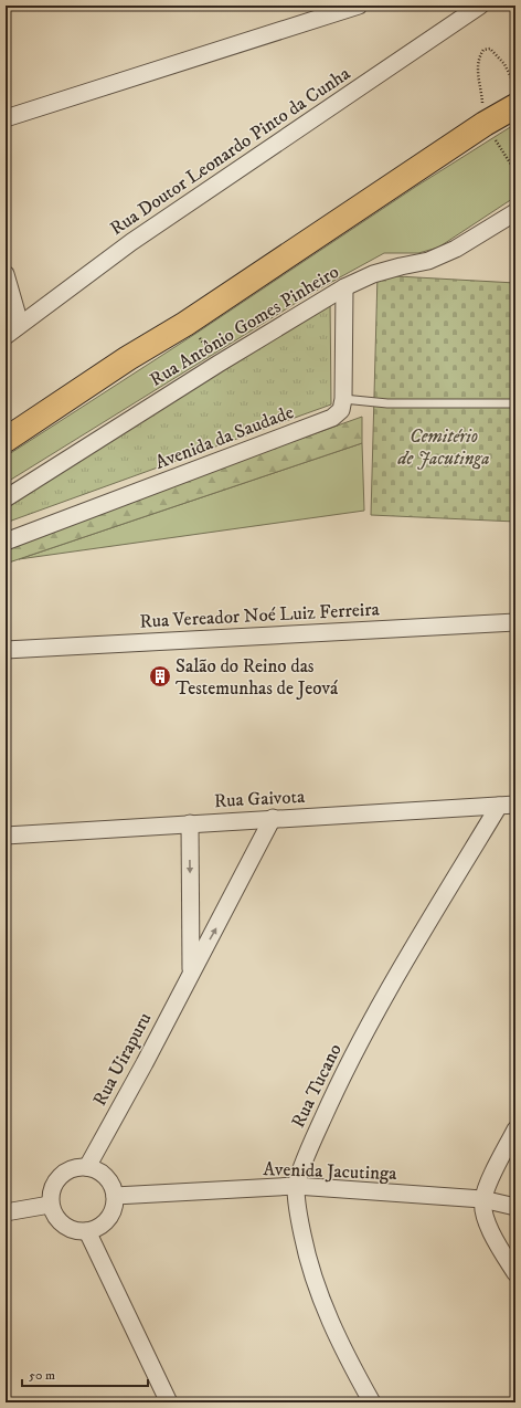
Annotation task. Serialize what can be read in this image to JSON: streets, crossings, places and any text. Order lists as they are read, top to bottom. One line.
{"streets":{"street":["Rua Doutor Leonardo Pinto da Cunha","Rua Antônio Gomes Pinheiro","Avenida da Saudade","Rua Vereador Noé Luiz Ferreira","Rua Gaivota","Rua Uirapuru","Rua Tucano","Avenida Jacutinga"]},"crossings":[["Rua Gaivota","Rua Uirapuru"],["Rua Gaivota","Rua Tucano"],["Rua Uirapuru","Avenida Jacutinga"],["Rua Tucano","Avenida Jacutinga"]],"parks":["Cemitério de Jacutinga"],"places":{"building":["Salão do Reino das Testemunhas de Jeová"]},"scale_bar":"50 m"}
